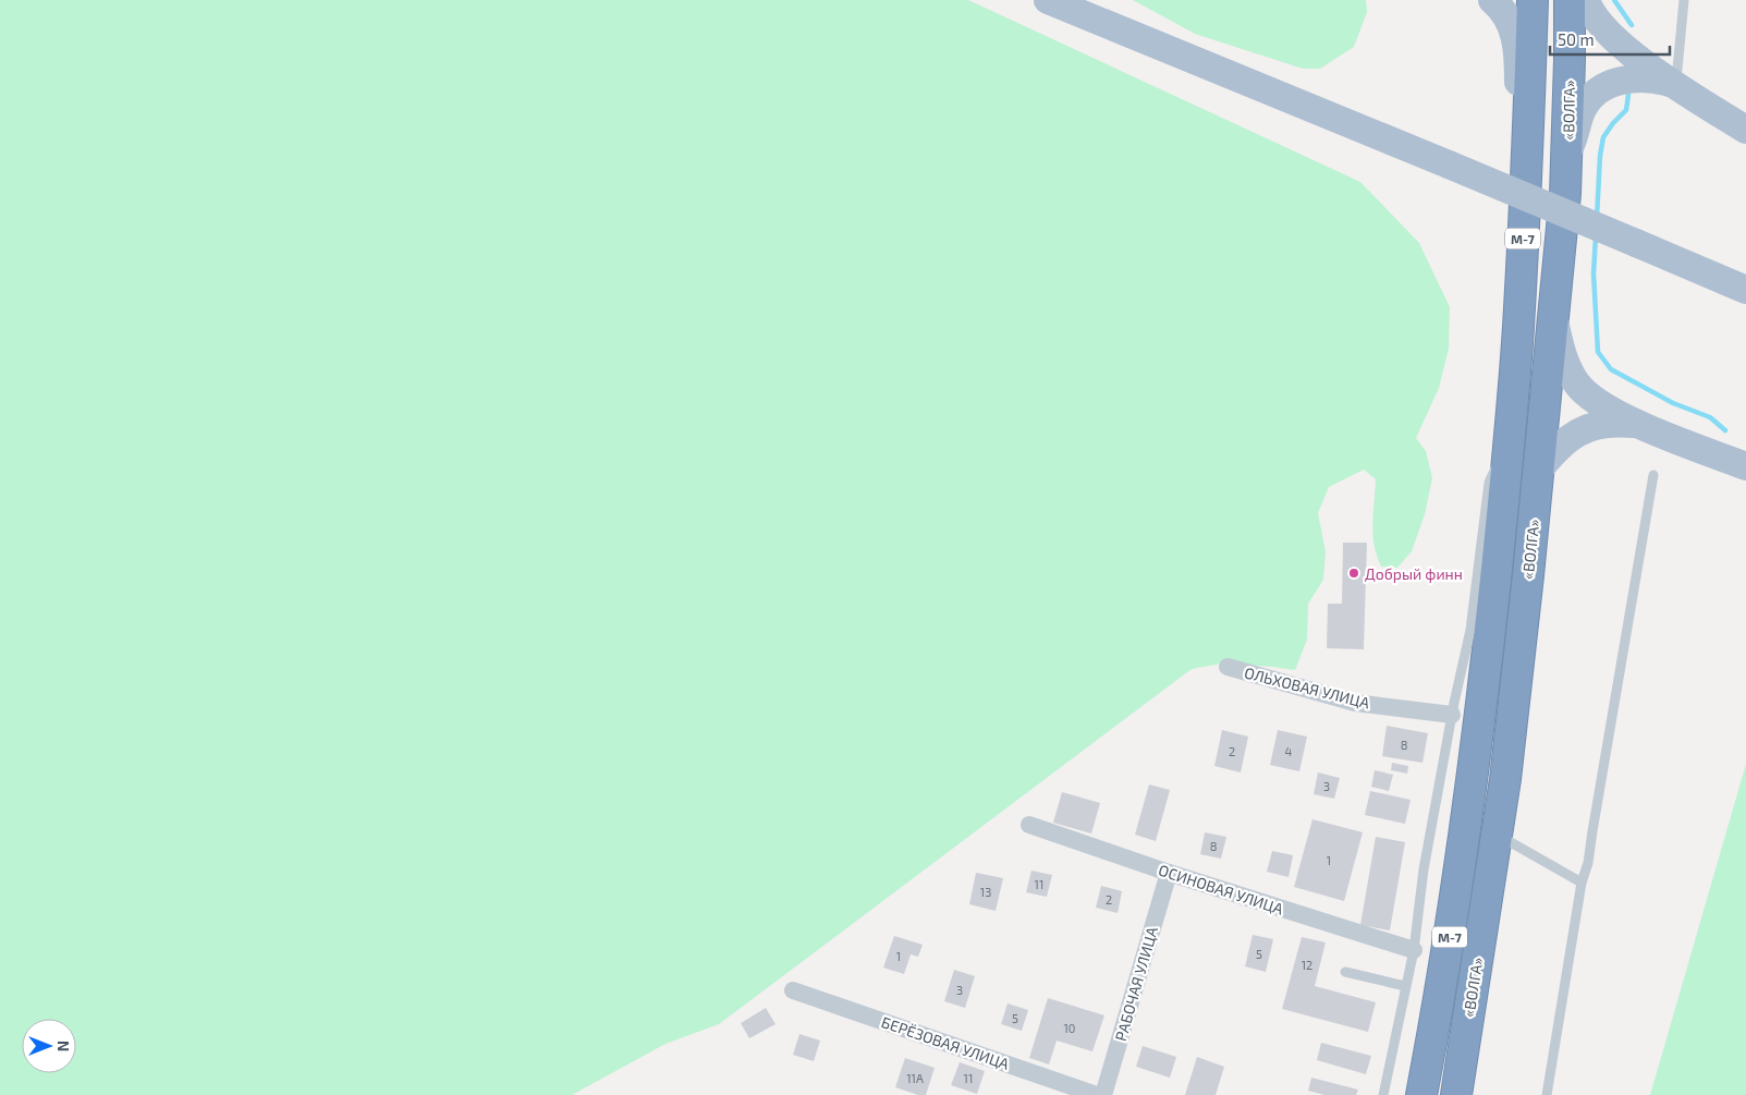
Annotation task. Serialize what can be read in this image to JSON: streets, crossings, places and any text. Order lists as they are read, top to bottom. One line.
{"streets":{"highway":["«ВОЛГА»","М-7"],"street":["ОЛЬХОВАЯ УЛИЦА","ОСИНОВАЯ УЛИЦА","РАБОЧАЯ УЛИЦА","БЕРЁЗОВАЯ УЛИЦА"]},"crossings":[["ОСИНОВАЯ УЛИЦА","РАБОЧАЯ УЛИЦА"]],"places":["Добрый финн"],"house_numbers":["8","2","4","3","8","1","11","13","2","5","1","12","3","5","10","11А","11"],"scale_bar":"50 m","north":"right"}
